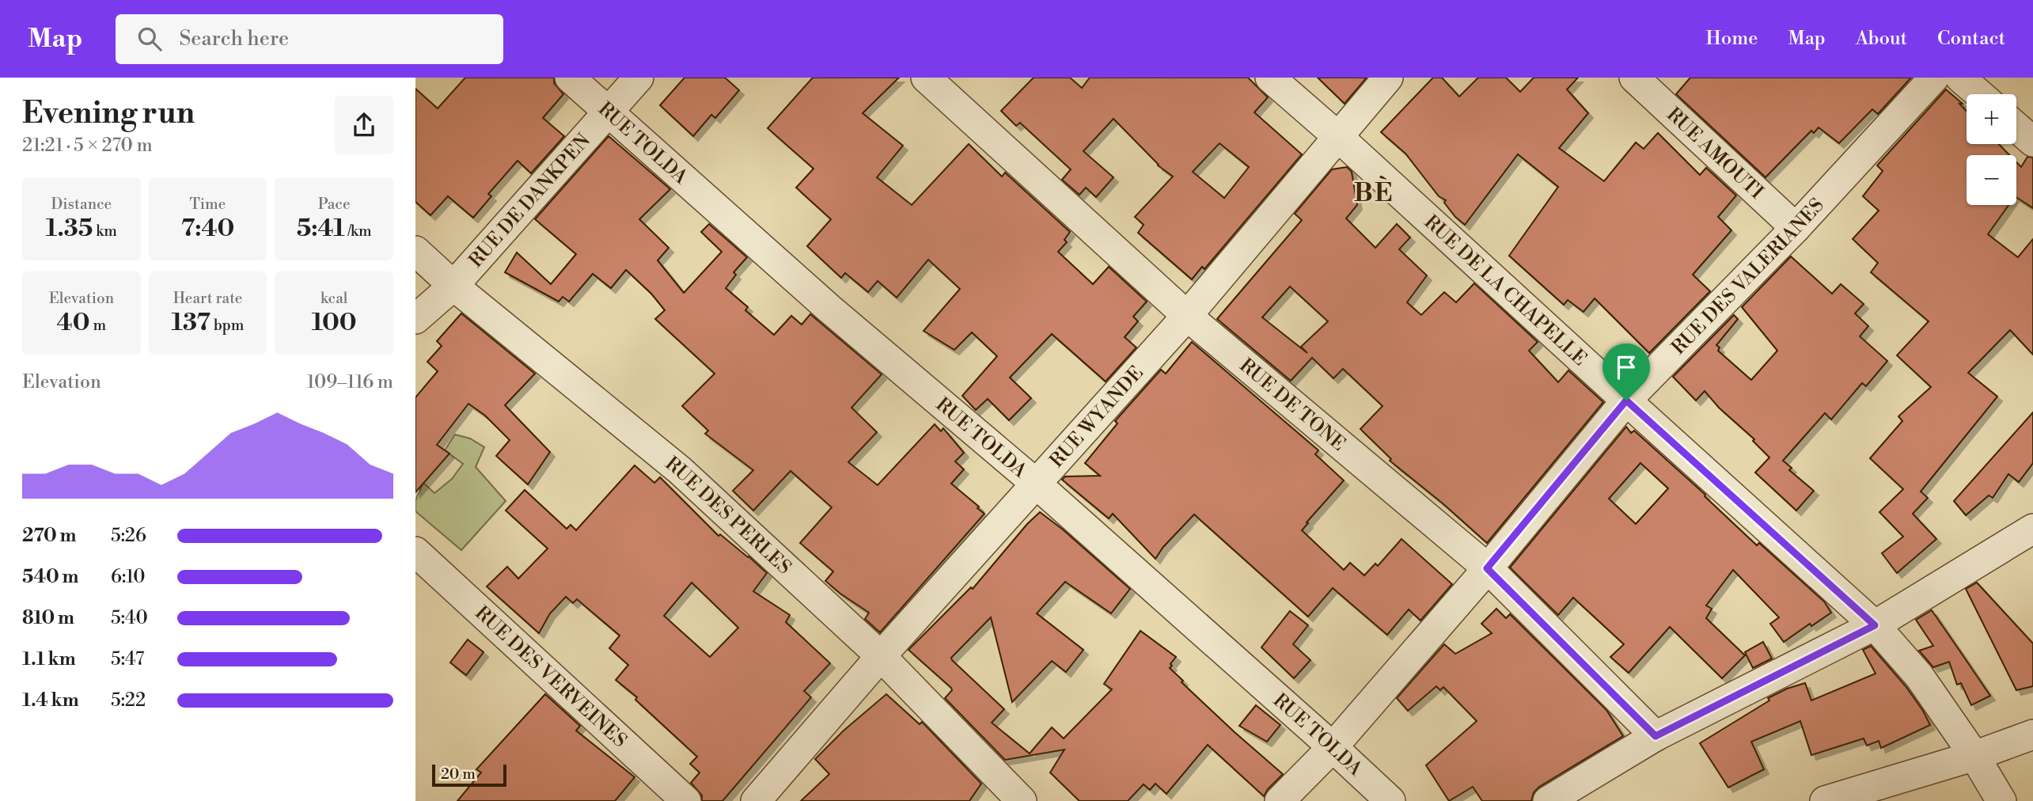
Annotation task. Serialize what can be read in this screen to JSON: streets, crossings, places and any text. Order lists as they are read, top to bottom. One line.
{"streets":{"street":["RUE TOLDA","RUE AMOUTI","RUE DE DANKPEN","RUE DES VALERIANES","RUE DE LA CHAPELLE","RUE DE TONE","RUE WYANDE","RUE DES PERLES","RUE DES VERVEINES"]},"crossings":[["RUE TOLDA","RUE DE DANKPEN"],["RUE TOLDA","RUE DES VALERIANES"],["RUE TOLDA","RUE WYANDE"],["RUE AMOUTI","RUE DES VALERIANES"],["RUE DE DANKPEN","RUE DES PERLES"],["RUE DES VALERIANES","RUE DE LA CHAPELLE"],["RUE DES VALERIANES","RUE DE TONE"],["RUE DE LA CHAPELLE","RUE WYANDE"],["RUE DE TONE","RUE WYANDE"],["RUE WYANDE","RUE DES PERLES"]],"districts":["BÈ"],"scale_bar":"20 m","page":{"header":"Map","search":"Search here","nav":["Home","Map","About","Contact"],"heading":["Evening run","21:21 · 5 × 270 m"],"map_buttons":["+","−"],"stats":[["Distance","1.35 km"],["Time","7:40"],["Pace","5:41 /km"],["Elevation","40 m"],["Heart rate","137 bpm"],["kcal","100"]],"chart":["Elevation","109–116 m"],"list":[{"name":"270 m","note":"5:26"},{"name":"540 m","note":"6:10"},{"name":"810 m","note":"5:40"},{"name":"1.1 km","note":"5:47"},{"name":"1.4 km","note":"5:22"}],"scale":"20 m"}}
